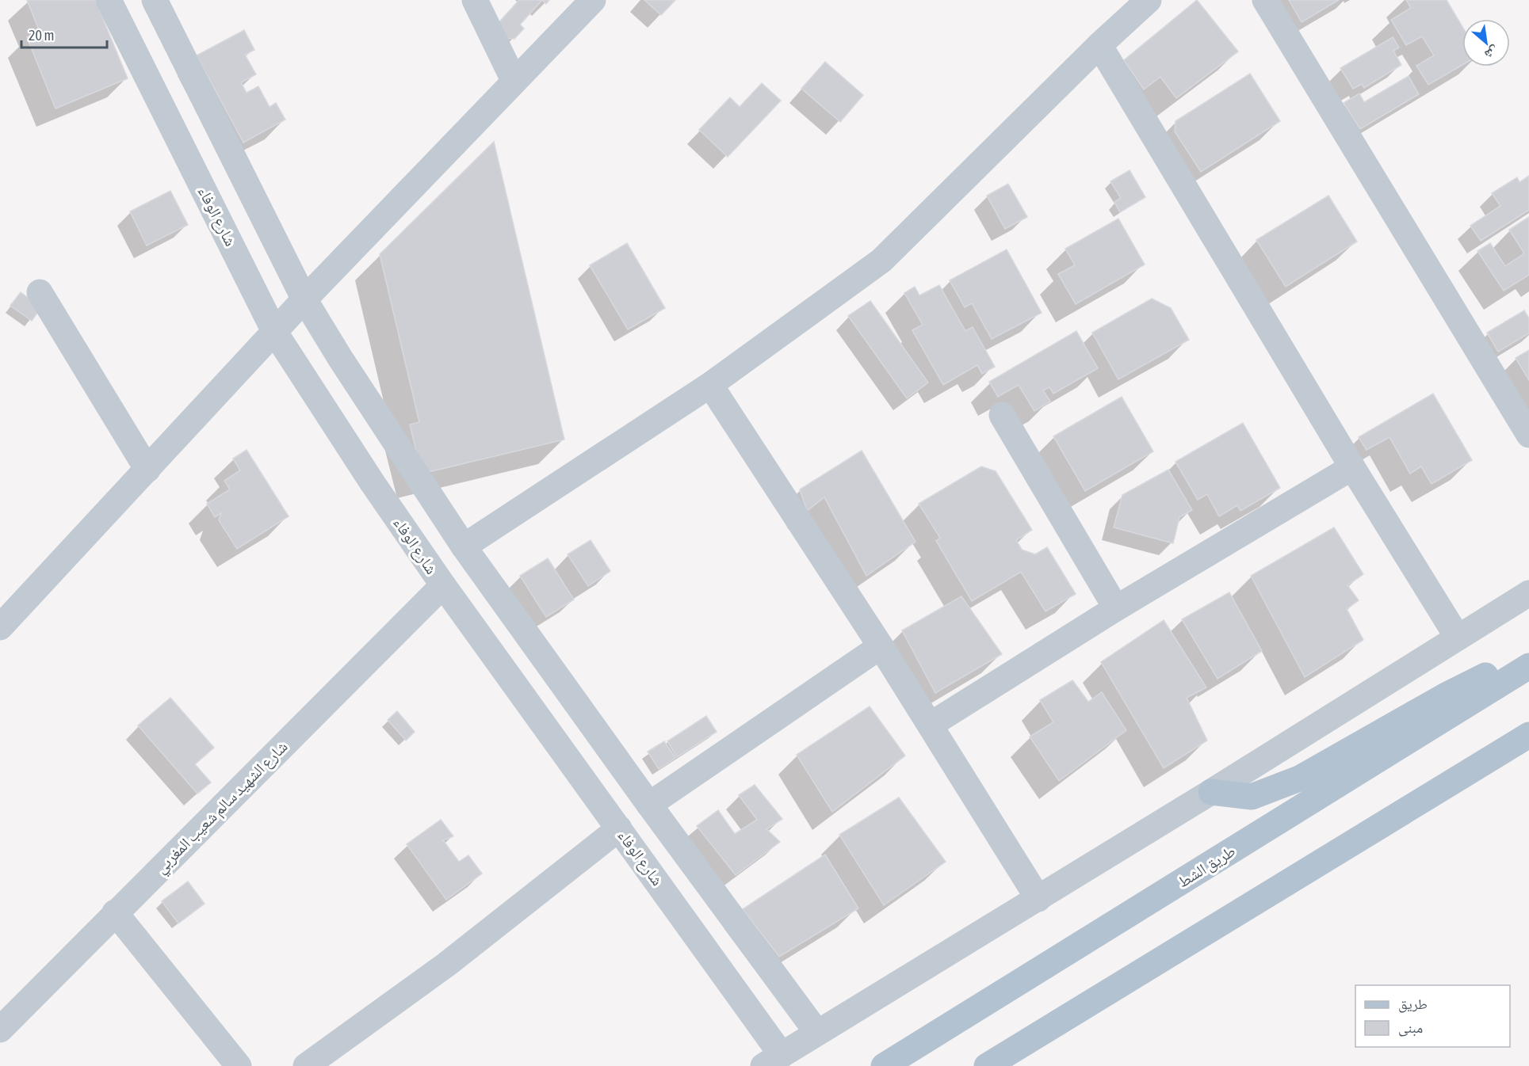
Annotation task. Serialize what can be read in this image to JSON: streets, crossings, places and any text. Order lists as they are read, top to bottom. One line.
{"streets":{"main road":["طريق الشط"],"street":["شارع الوفاء","شارع الشهيد سالم شعيب المغربي"]},"crossings":[["شارع الوفاء","شارع الشهيد سالم شعيب المغربي"]],"legend":["طريق","مبنى"],"scale_bar":"20 m","north":"bottom right"}
